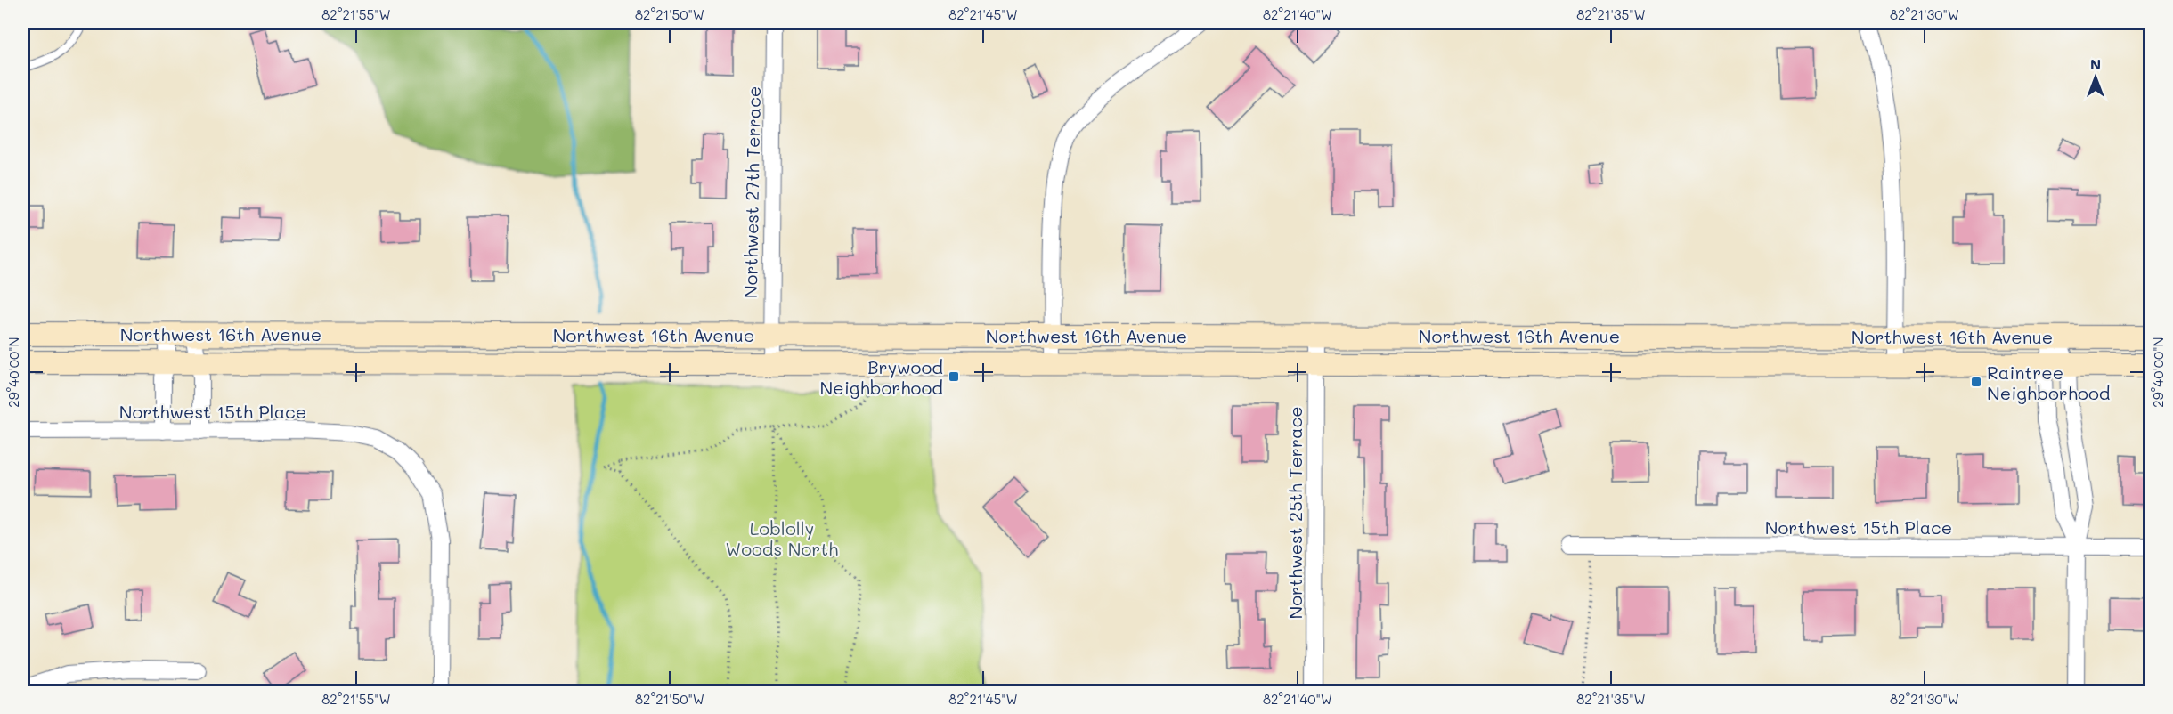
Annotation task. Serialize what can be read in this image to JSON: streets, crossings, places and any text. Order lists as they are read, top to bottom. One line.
{"streets":{"main road":["Northwest 16th Avenue"],"street":["Northwest 27th Terrace","Northwest 15th Place","Northwest 25th Terrace"]},"crossings":[["Northwest 27th Terrace","Northwest 16th Avenue"],["Northwest 16th Avenue","Northwest 25th Terrace"]],"parks":["Loblolly Woods North"],"places":{"transit":["Brywood Neighborhood","Raintree Neighborhood"]},"north":"top","coordinates":["82°21'55\"W","82°21'50\"W","82°21'45\"W","82°21'40\"W","82°21'35\"W","82°21'30\"W","29°40'00\"N"]}
